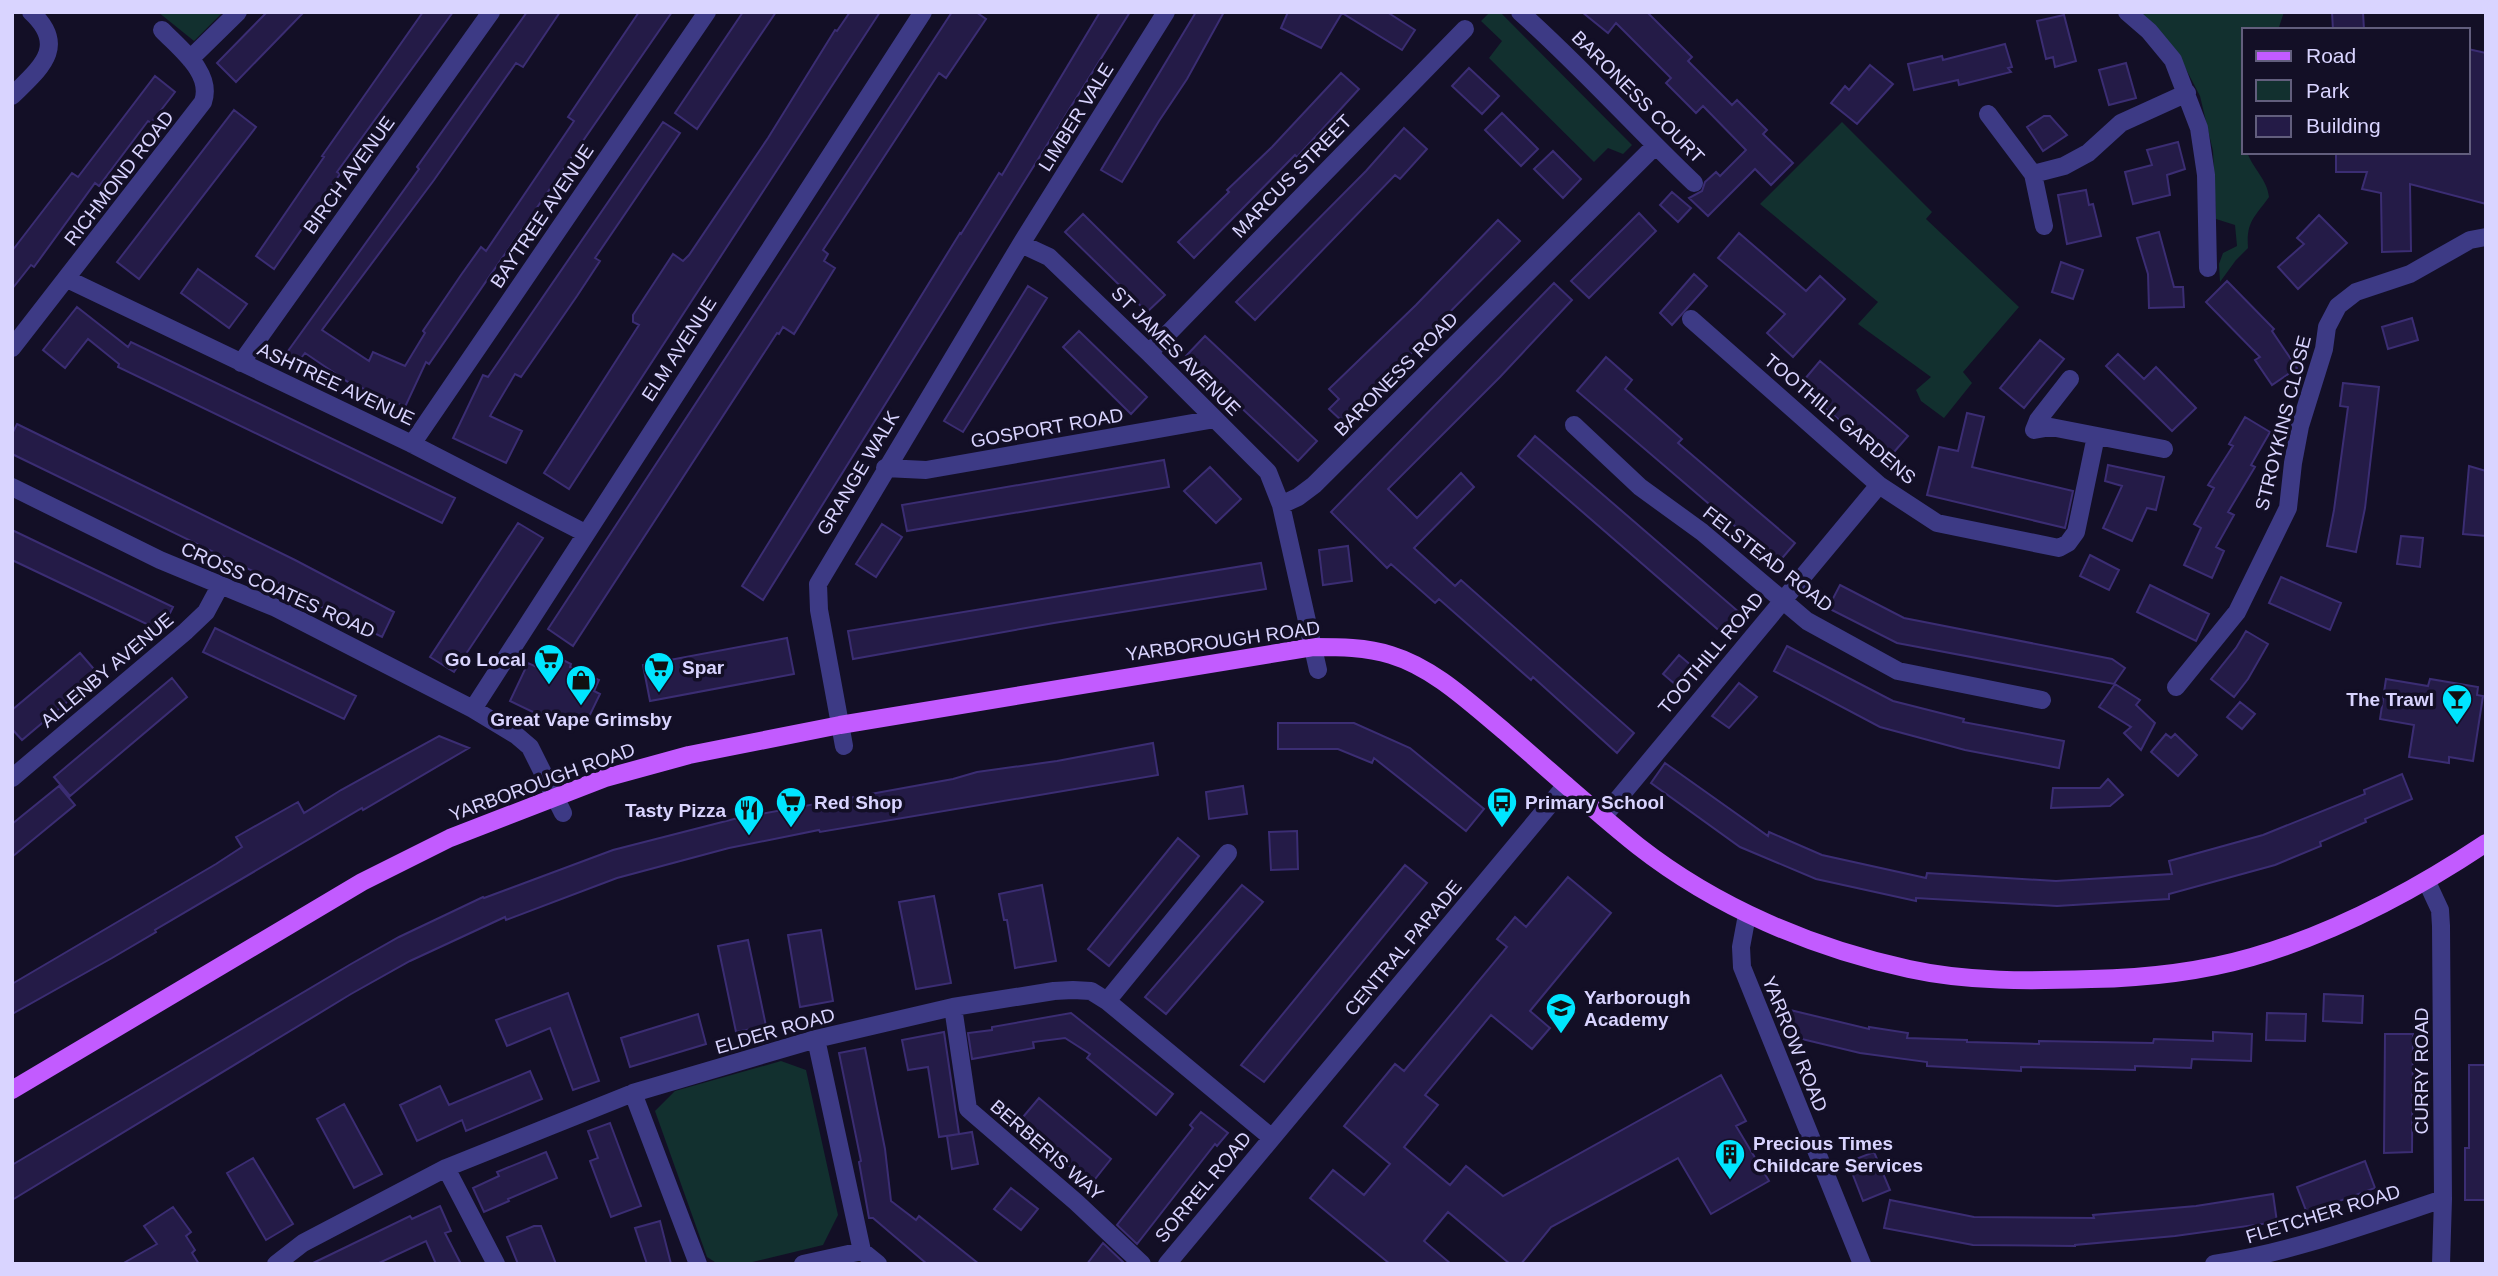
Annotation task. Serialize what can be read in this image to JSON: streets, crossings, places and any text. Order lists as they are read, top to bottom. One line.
{"streets":{"main road":["YARBOROUGH ROAD"],"street":["BARONESS COURT","LIMBER VALE","BIRCH AVENUE","MARCUS STREET","RICHMOND ROAD","BAYTREE AVENUE","ELM AVENUE","ST JAMES AVENUE","BARONESS ROAD","ASHTREE AVENUE","TOOTHILL GARDENS","STROYKINS CLOSE","GOSPORT ROAD","GRANGE WALK","FELSTEAD ROAD","CROSS COATES ROAD","TOOTHILL ROAD","ALLENBY AVENUE","CENTRAL PARADE","ELDER ROAD","YARROW ROAD","CURRY ROAD","BERBERIS WAY","SORREL ROAD","FLETCHER ROAD"]},"crossings":[["BARONESS COURT","BARONESS ROAD"],["LIMBER VALE","ST JAMES AVENUE"],["LIMBER VALE","GRANGE WALK"],["BIRCH AVENUE","ASHTREE AVENUE"],["MARCUS STREET","ST JAMES AVENUE"],["RICHMOND ROAD","ASHTREE AVENUE"],["BAYTREE AVENUE","ASHTREE AVENUE"],["ELM AVENUE","ASHTREE AVENUE"],["ELM AVENUE","CROSS COATES ROAD"],["ST JAMES AVENUE","BARONESS ROAD"],["ST JAMES AVENUE","GOSPORT ROAD"],["ST JAMES AVENUE","GRANGE WALK"],["TOOTHILL GARDENS","TOOTHILL ROAD"],["GOSPORT ROAD","GRANGE WALK"],["GRANGE WALK","YARBOROUGH ROAD"],["FELSTEAD ROAD","TOOTHILL ROAD"],["CROSS COATES ROAD","YARBOROUGH ROAD"],["CROSS COATES ROAD","ALLENBY AVENUE"],["YARBOROUGH ROAD","TOOTHILL ROAD"],["YARBOROUGH ROAD","CENTRAL PARADE"],["YARBOROUGH ROAD","YARROW ROAD"],["YARBOROUGH ROAD","CURRY ROAD"],["CENTRAL PARADE","ELDER ROAD"],["CENTRAL PARADE","SORREL ROAD"],["ELDER ROAD","BERBERIS WAY"],["ELDER ROAD","SORREL ROAD"],["CURRY ROAD","FLETCHER ROAD"]],"places":{"supermarket":["Go Local","Spar","Red Shop"],"shop":["Great Vape Grimsby"],"bar":["The Trawl"],"bus stop":["Primary School"],"restaurant":["Tasty Pizza"],"school or university":["Yarborough Academy"],"building":["Precious Times Childcare Services"]},"legend":["Road","Park","Building"]}
